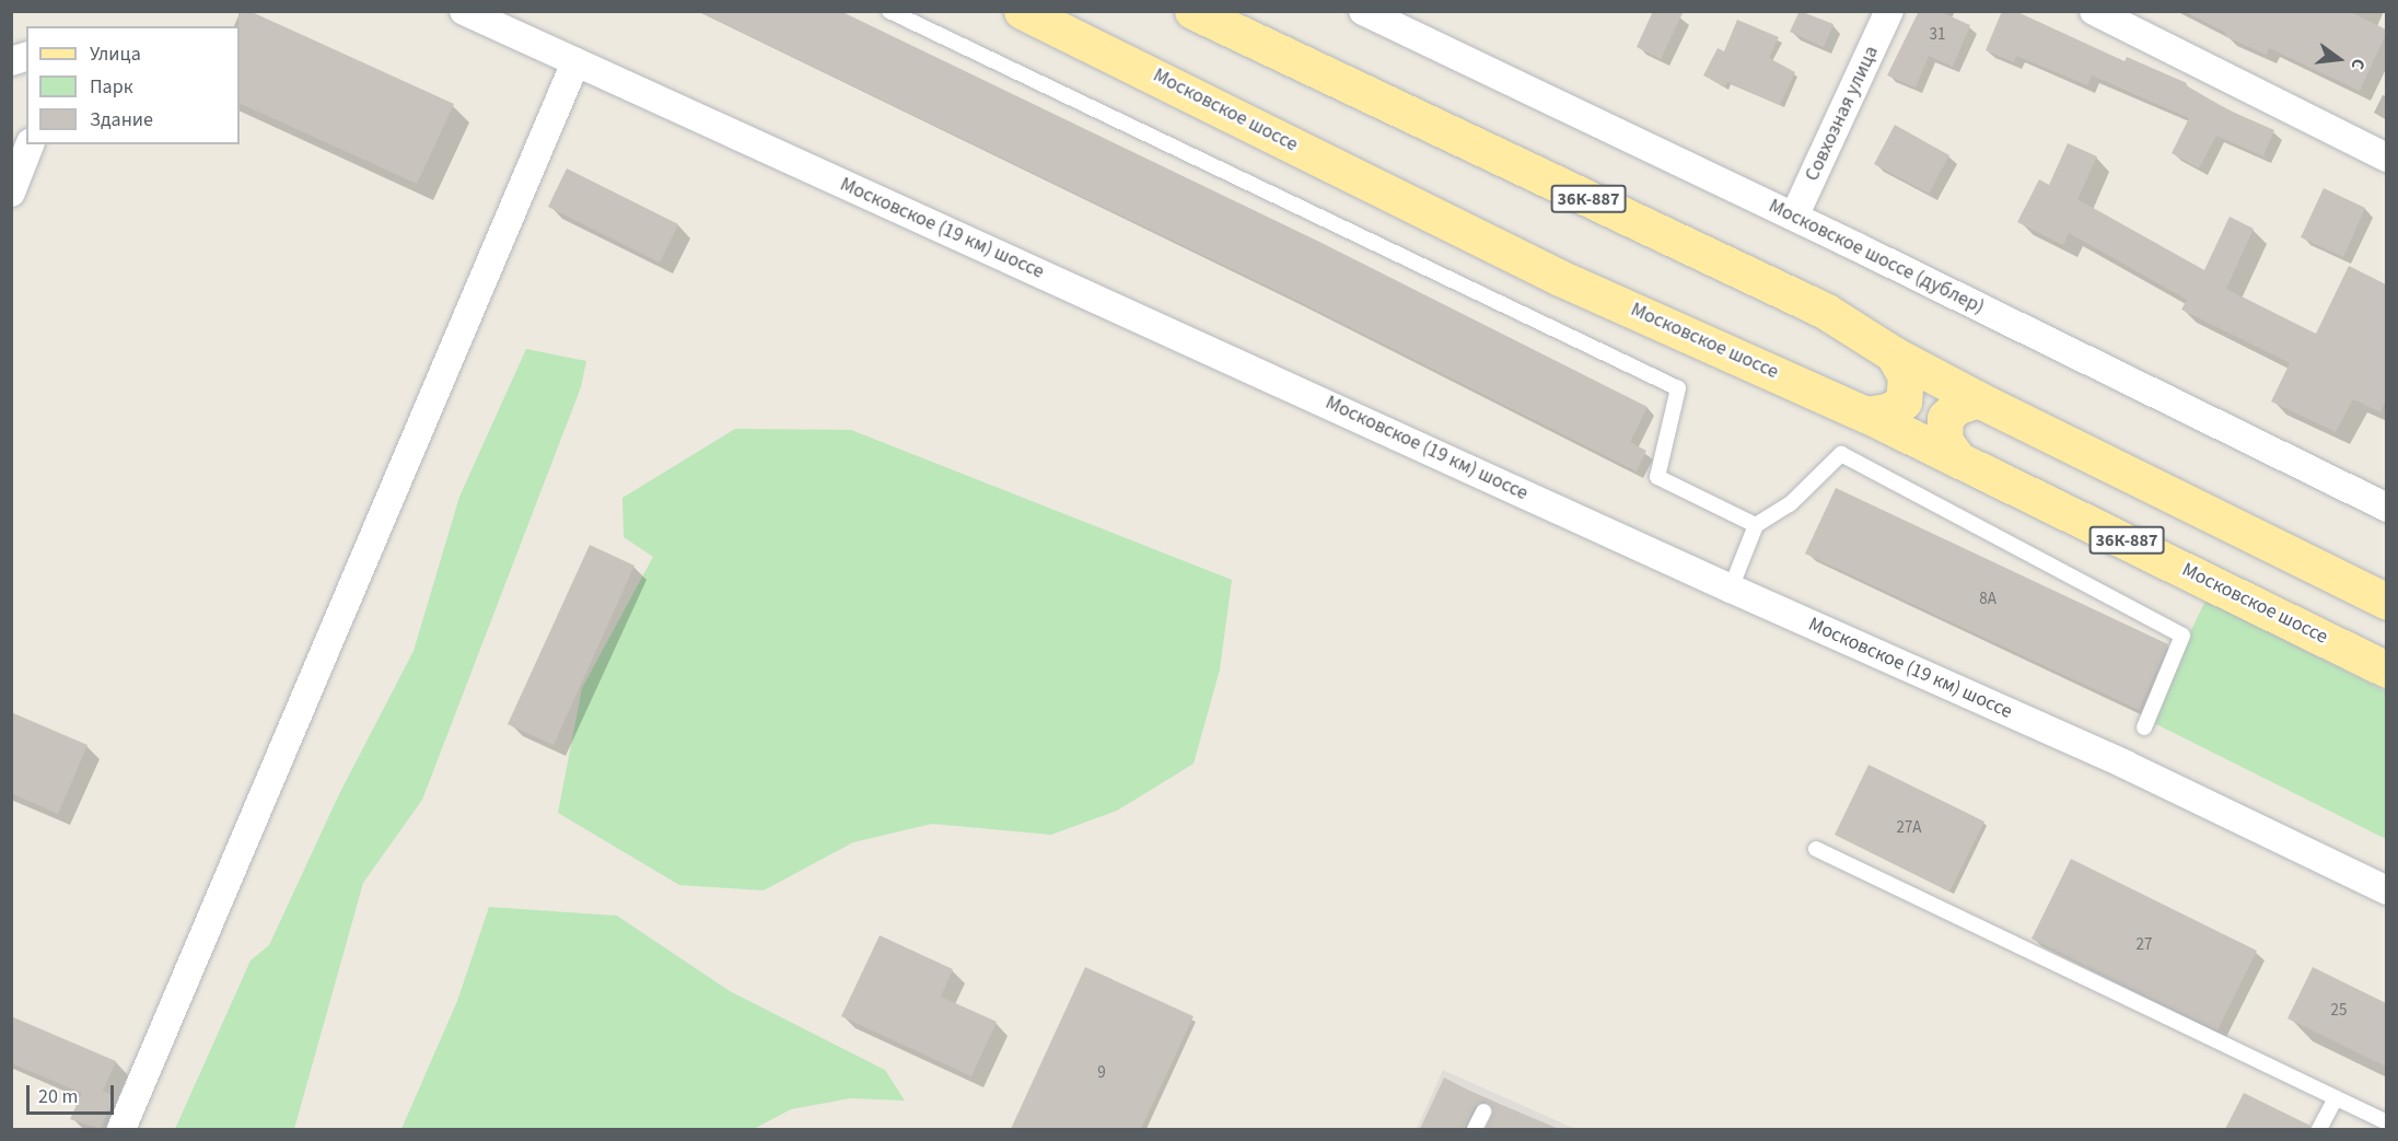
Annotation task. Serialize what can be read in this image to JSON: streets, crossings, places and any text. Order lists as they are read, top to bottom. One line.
{"streets":{"main road":["Московское шоссе","36К-887"],"street":["Совхозная улица","Московское (19 км) шоссе","Московское шоссе (дублер)"]},"crossings":[["Совхозная улица","Московское шоссе (дублер)"]],"house_numbers":["31","8А","27А","27","25","9"],"legend":["Улица","Парк","Здание"],"scale_bar":"20 m","north":"right"}
